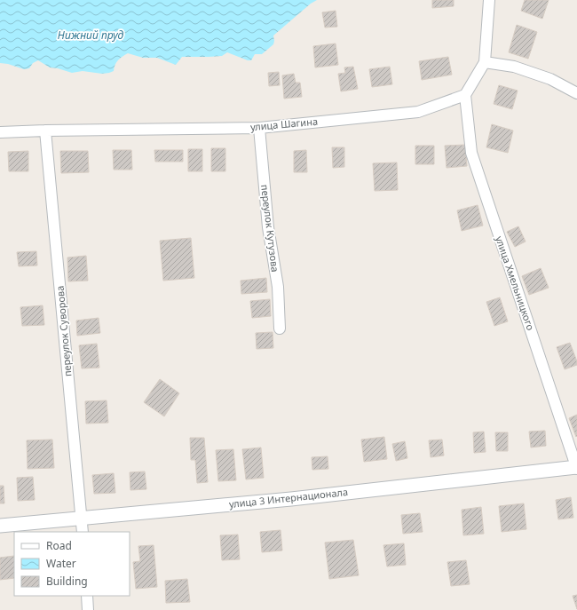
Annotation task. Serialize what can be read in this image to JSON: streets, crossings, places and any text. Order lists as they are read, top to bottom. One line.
{"streets":{"street":["улица Шагина","переулок Кутузова","улица Хмельницкого","переулок Суворова","улица 3 Интернационала"]},"crossings":[["улица Шагина","переулок Кутузова"],["улица Шагина","улица Хмельницкого"],["улица Шагина","переулок Суворова"],["улица Хмельницкого","улица 3 Интернационала"],["переулок Суворова","улица 3 Интернационала"]],"water":["Нижний пруд"],"legend":["Road","Water","Building"]}
